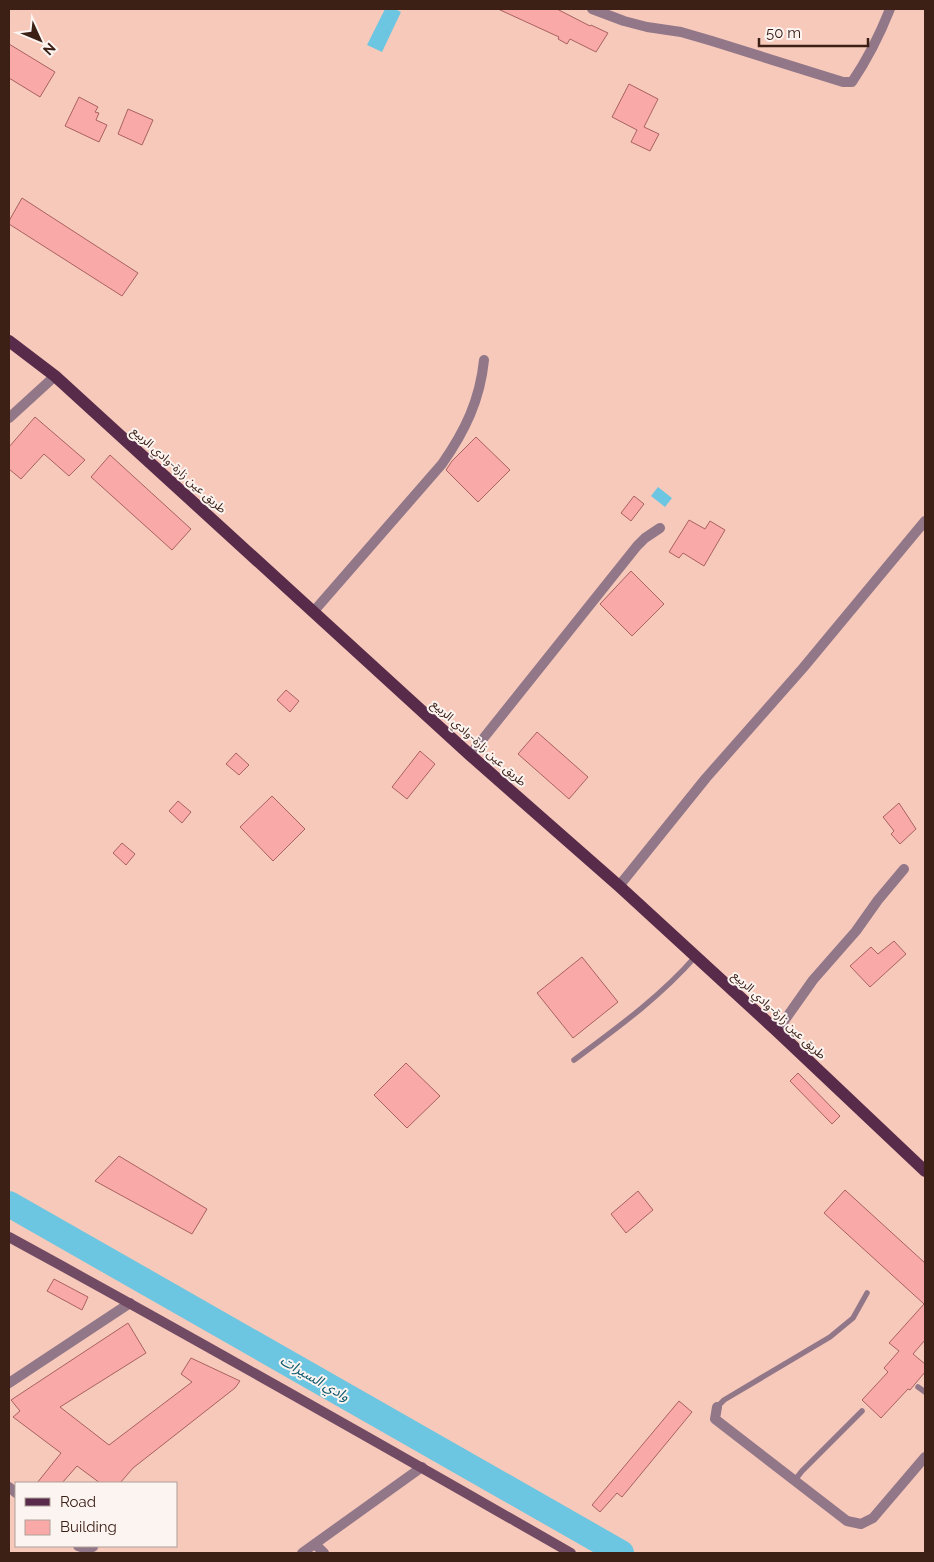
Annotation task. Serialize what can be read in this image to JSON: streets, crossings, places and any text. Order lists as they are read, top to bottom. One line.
{"streets":{"main road":["طريق عين زارة-وادي الربيع"]},"water":["وادي السيرات"],"legend":["Road","Building"],"scale_bar":"50 m","north":"bottom right"}
